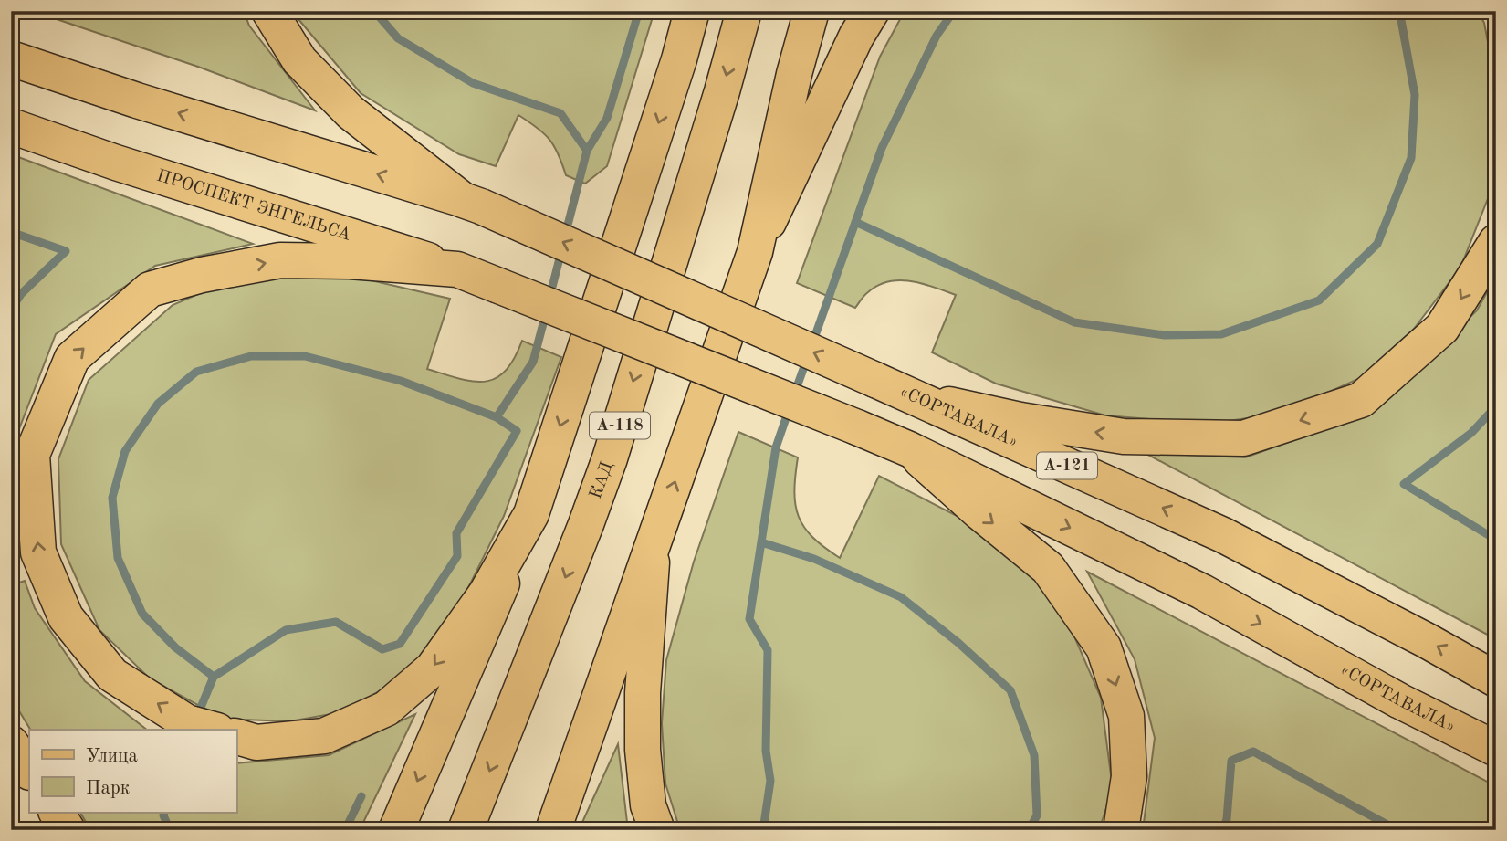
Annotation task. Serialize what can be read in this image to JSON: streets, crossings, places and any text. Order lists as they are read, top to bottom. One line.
{"streets":{"main road":["ПРОСПЕКТ ЭНГЕЛЬСА","«СОРТАВАЛА»","А-118","А-121","КАД"]},"crossings":[["ПРОСПЕКТ ЭНГЕЛЬСА","«СОРТАВАЛА»"]],"legend":["Улица","Парк"]}
